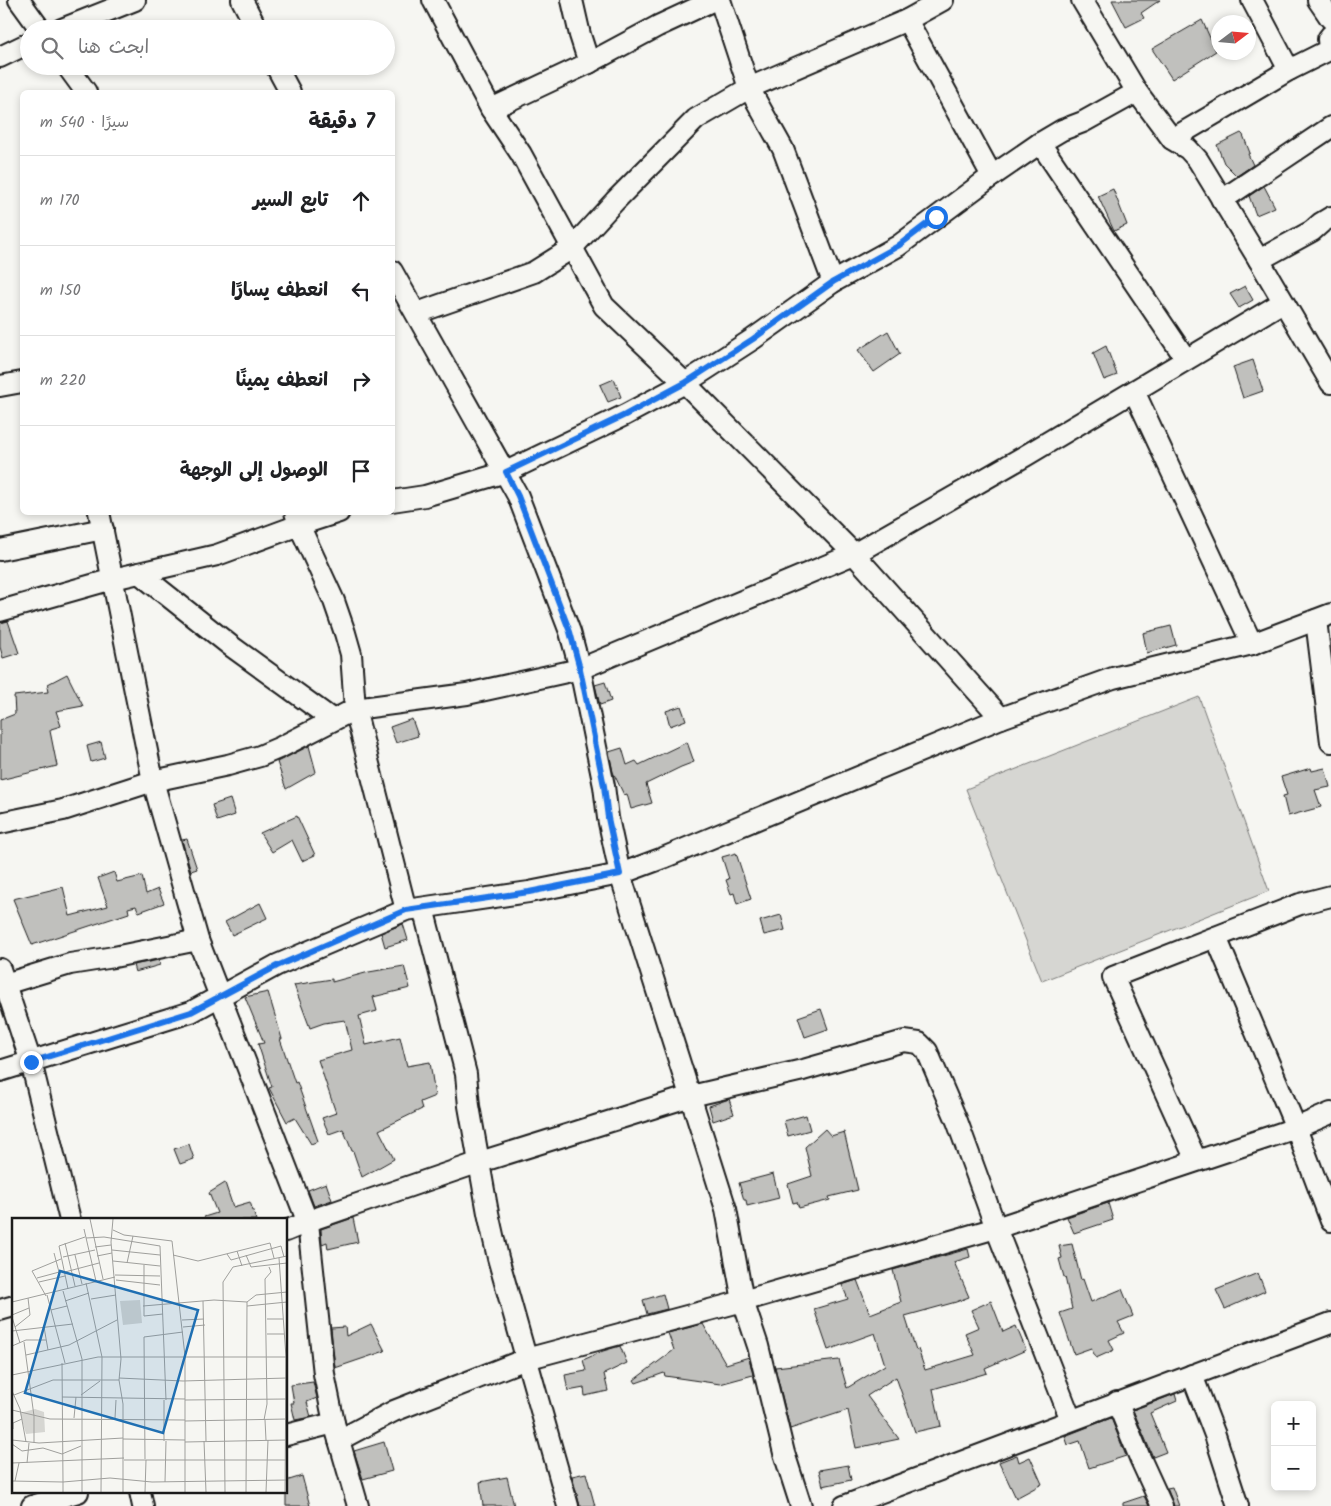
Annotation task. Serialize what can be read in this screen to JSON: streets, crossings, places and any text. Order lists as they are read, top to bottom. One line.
{"north":"right","page":{"search":"ابحث هنا","heading":["7 دقيقة","سيرًا · 540 m"],"list":[["تابع السير","170 m"],["انعطف يسارًا","150 m"],["انعطف يمينًا","220 m"],"الوصول إلى الوجهة"],"map_buttons":["+","−"]}}
